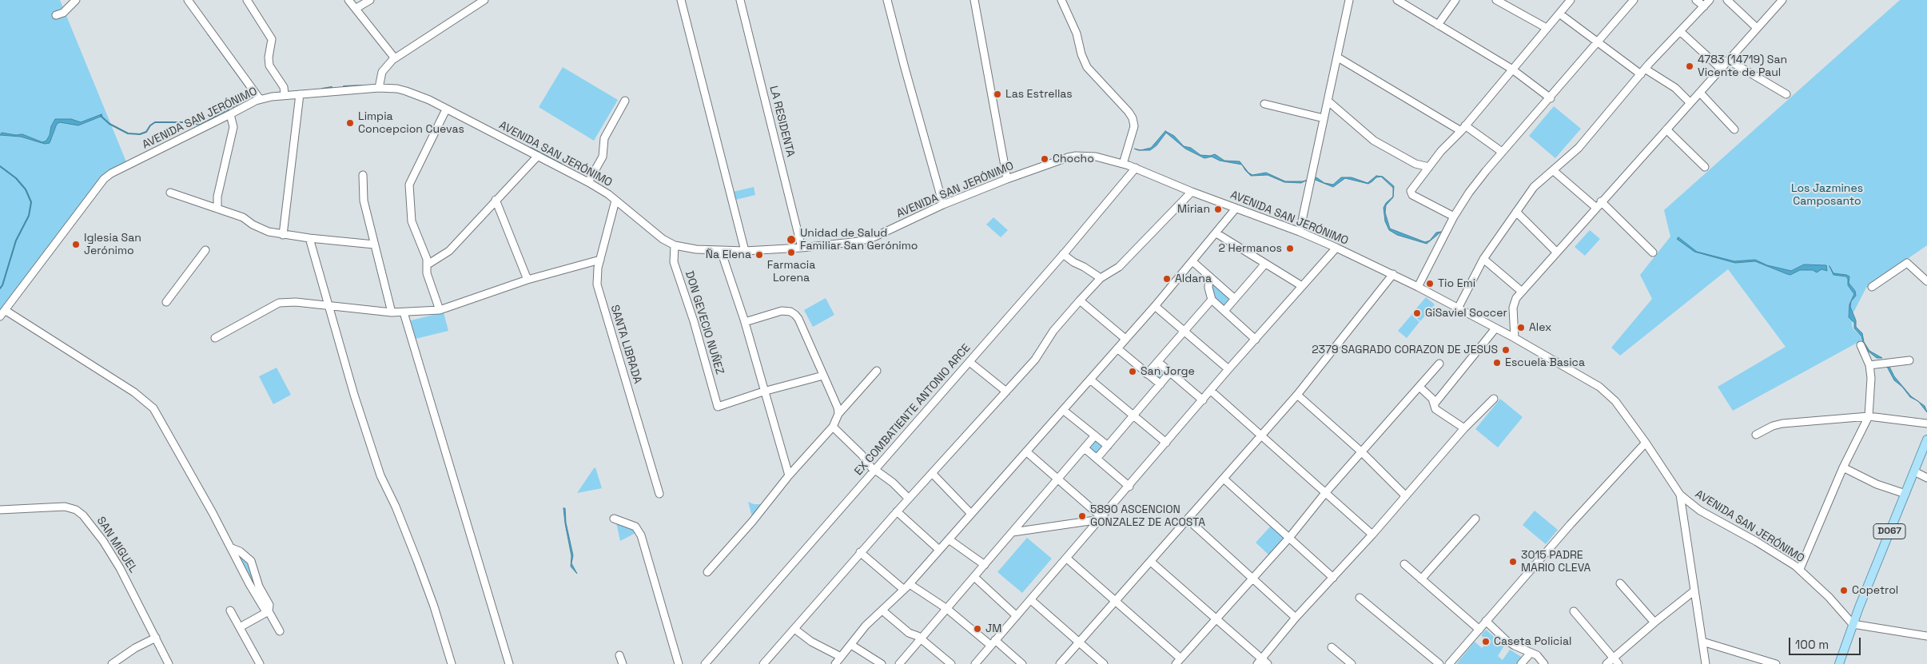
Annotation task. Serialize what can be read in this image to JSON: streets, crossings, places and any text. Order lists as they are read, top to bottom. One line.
{"streets":{"main road":["D067"],"street":["AVENIDA SAN JERÓNIMO","LA RESIDENTA","DON GEVECIO NUÑEZ","SANTA LIBRADA","EX COMBATIENTE ANTONIO ARCE","SAN MIGUEL"]},"crossings":[["AVENIDA SAN JERÓNIMO","LA RESIDENTA"],["AVENIDA SAN JERÓNIMO","DON GEVECIO NUÑEZ"],["AVENIDA SAN JERÓNIMO","SANTA LIBRADA"],["AVENIDA SAN JERÓNIMO","EX COMBATIENTE ANTONIO ARCE"],["AVENIDA SAN JERÓNIMO","D067"]],"parks":["Los Jazmines Camposanto"],"places":["4783 (14719) San Vicente de Paul","Las Estrellas","Limpia Concepcion Cuevas","Chocho","Mirian","Unidad de Salud Familiar San Gerónimo","Iglesia San Jerónimo","2 Hermanos","Farmacia Lorena","Ña Elena","Aldana","Tio Emi","GiSaviel Soccer","Alex","2379 SAGRADO CORAZON DE JESUS","Escuela Basica","San Jorge","5890 ASCENCION GONZALEZ DE ACOSTA","3015 PADRE MARIO CLEVA","Copetrol","JM","Caseta Policial"],"scale_bar":"100 m"}
